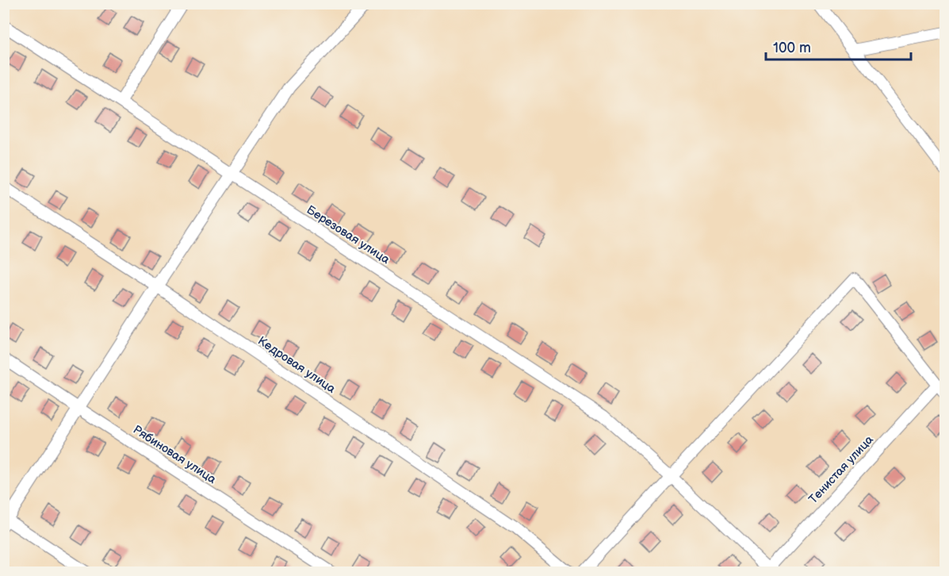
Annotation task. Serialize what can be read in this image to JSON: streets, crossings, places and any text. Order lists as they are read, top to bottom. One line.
{"streets":{"street":["Березовая улица","Кедровая улица","Рябиновая улица","Тенистая улица"]},"crossings":[["Березовая улица","Тенистая улица"]],"scale_bar":"100 m"}
